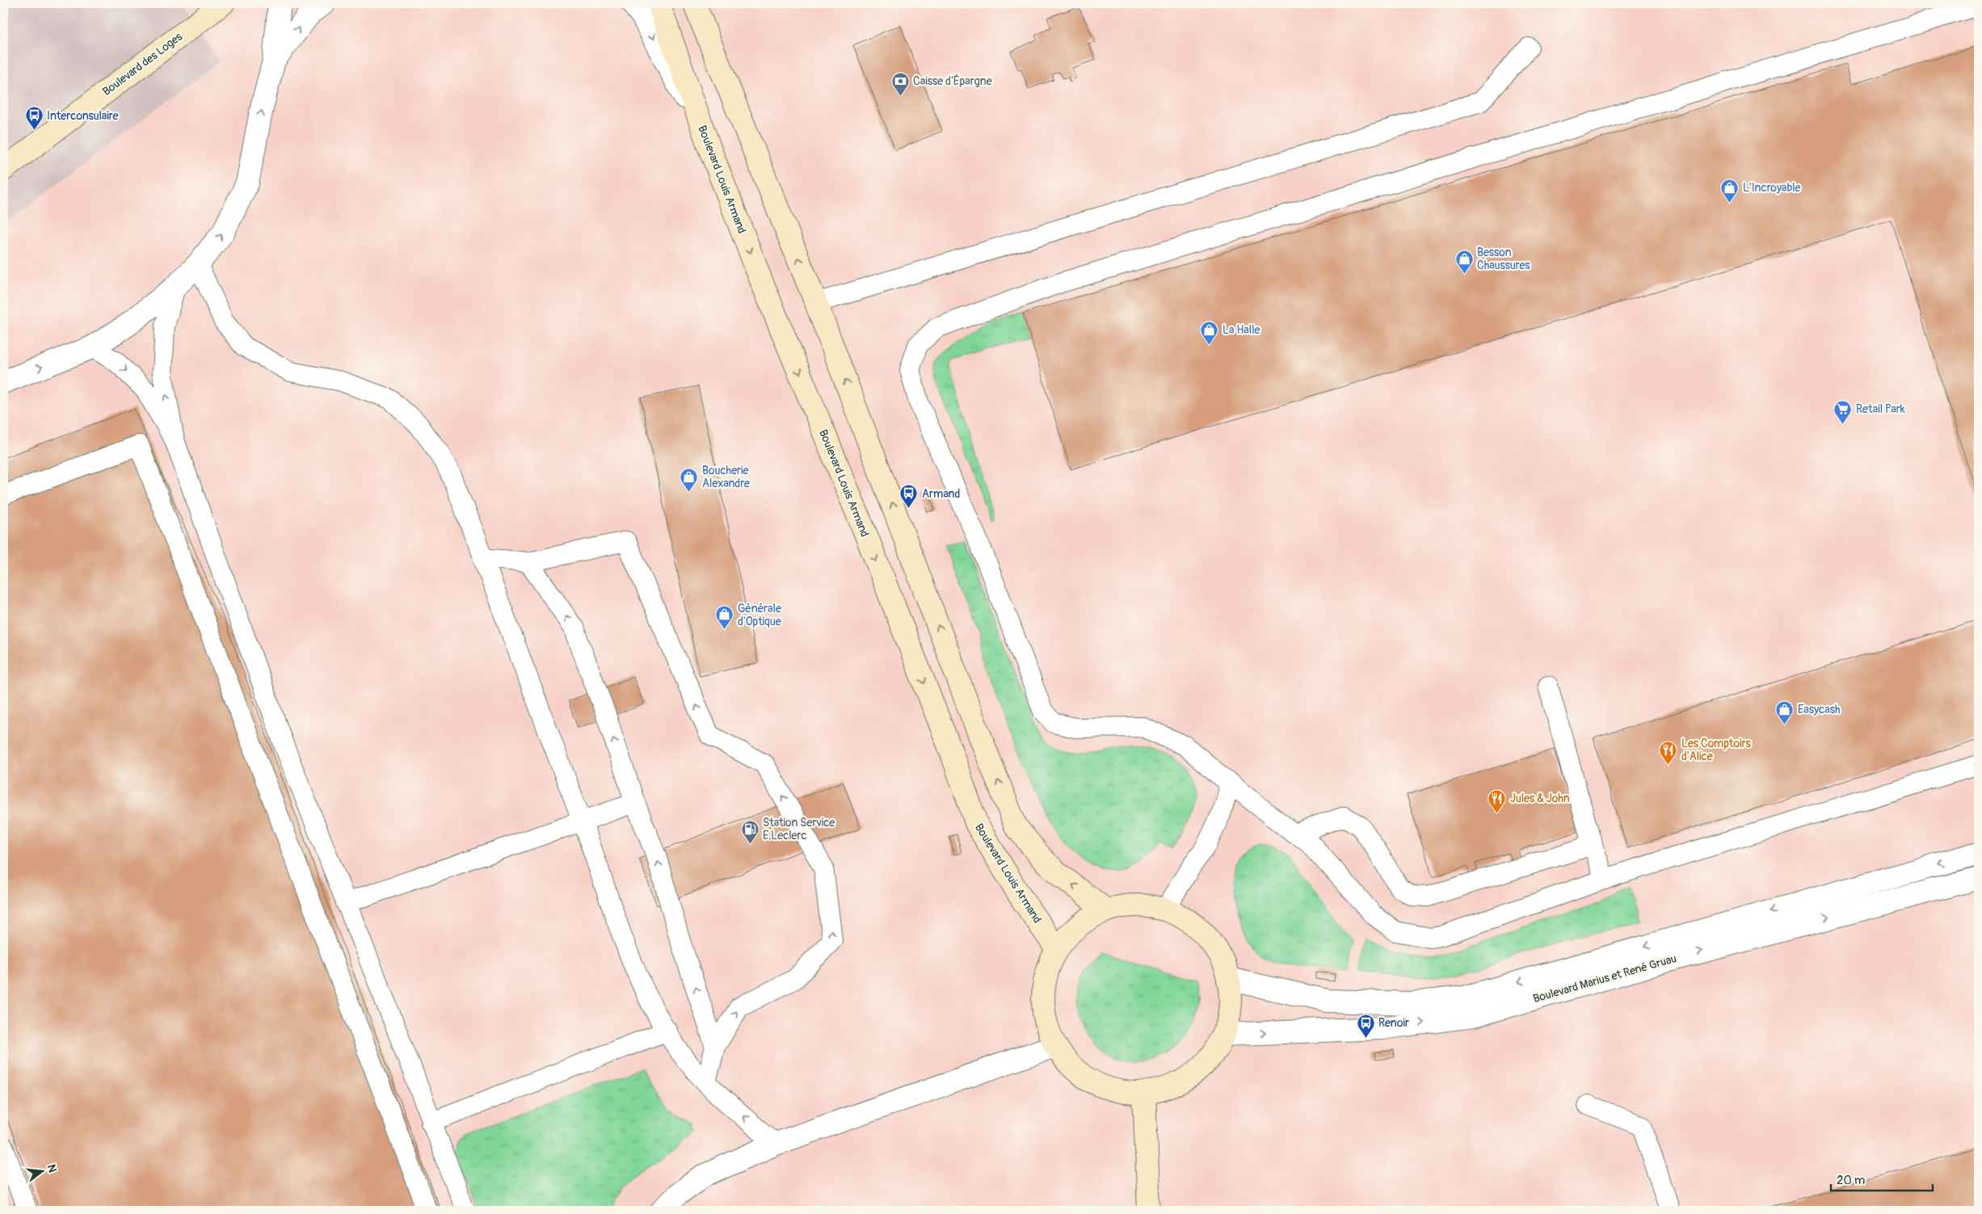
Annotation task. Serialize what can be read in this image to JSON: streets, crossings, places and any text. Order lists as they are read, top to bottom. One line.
{"streets":{"main road":["Boulevard des Loges","Boulevard Louis Armand"],"street":["Boulevard Marius et René Gruau"]},"places":{"bank":["Caisse d'Épargne"],"bus stop":["Interconsulaire","Armand","Renoir"],"shop":["L'Incroyable","Besson Chaussures","La Halle","Boucherie Alexandre","Générale d'Optique","Easycash"],"supermarket":["Retail Park"],"restaurant":["Les Comptoirs d'Alice","Jules & John"],"fuel station":["Station Service E.Leclerc"]},"scale_bar":"20 m","north":"right"}
